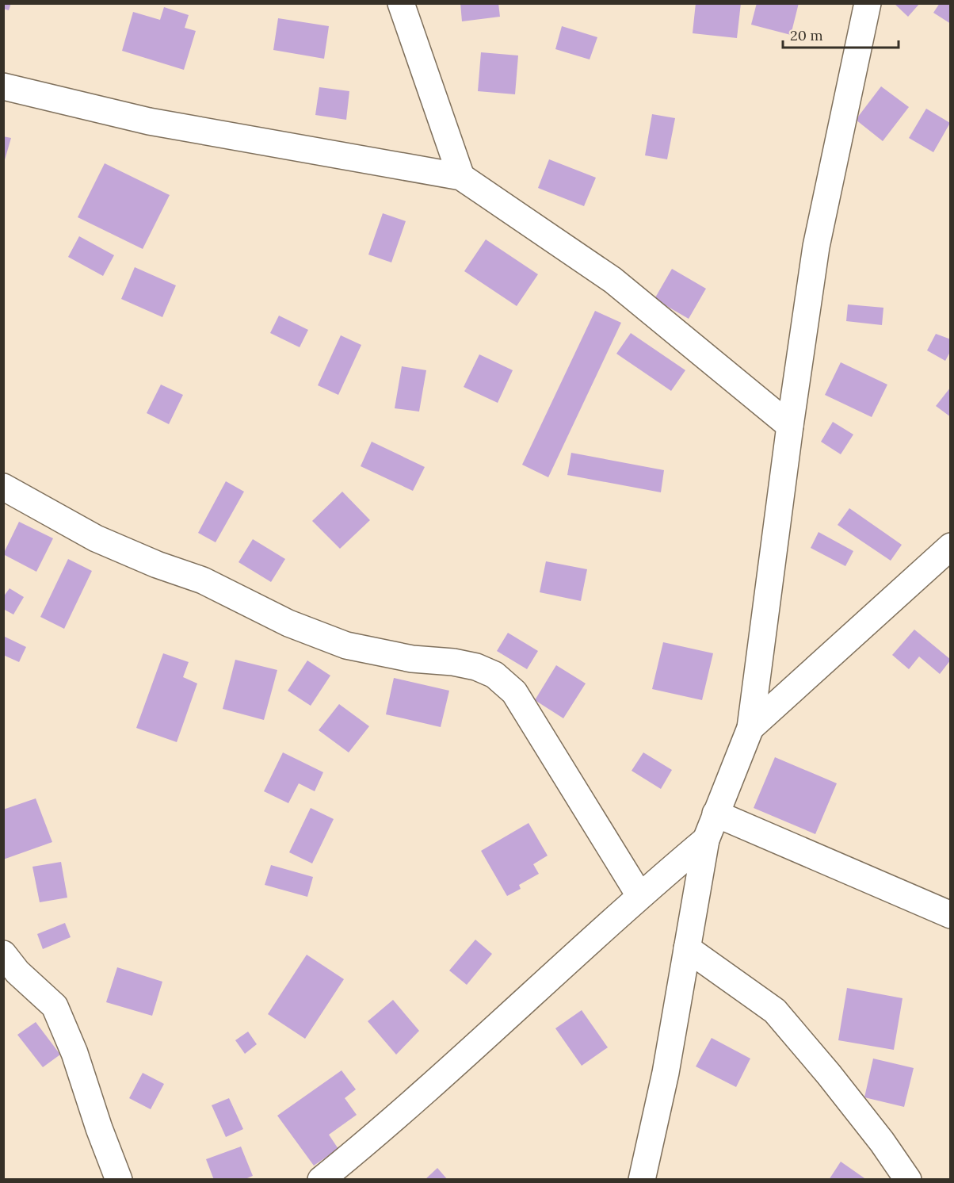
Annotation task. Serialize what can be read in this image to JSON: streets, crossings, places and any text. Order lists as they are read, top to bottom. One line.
{"scale_bar":"20 m"}
